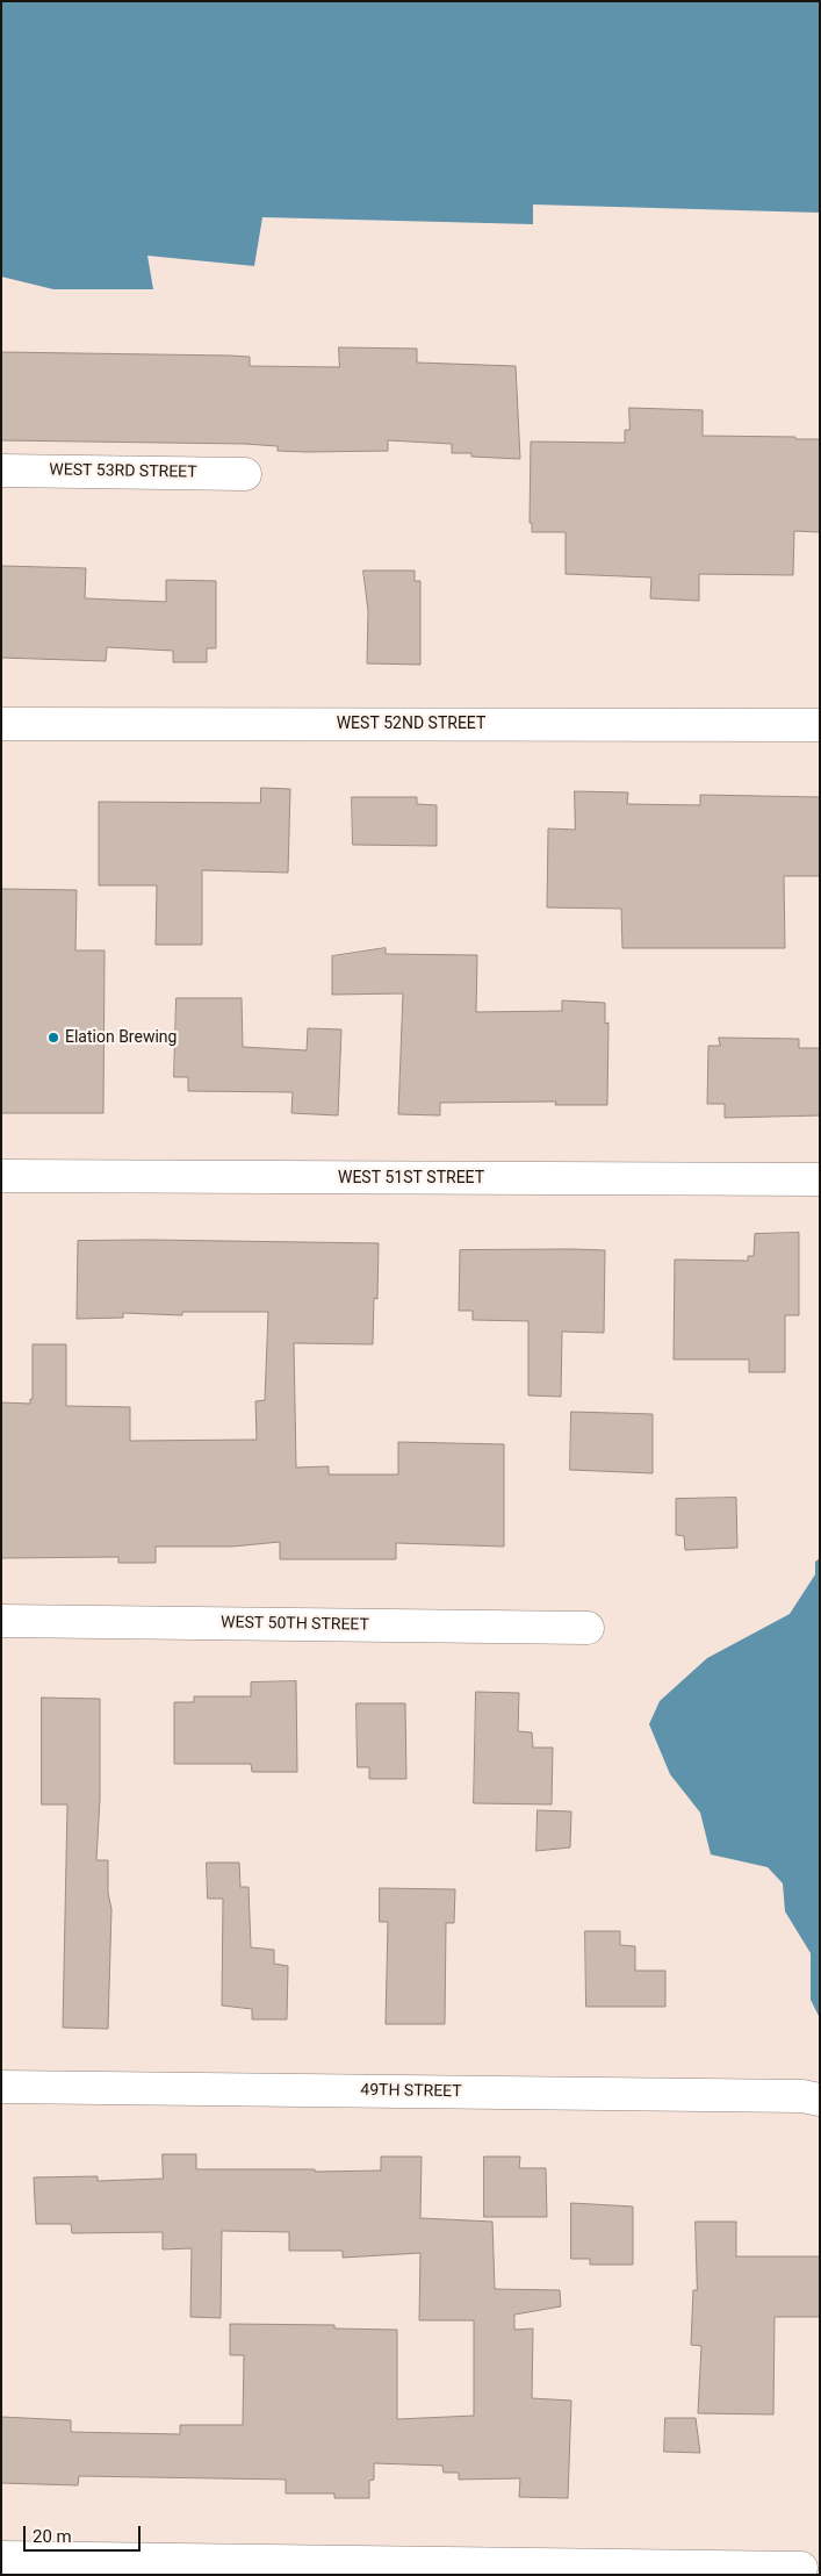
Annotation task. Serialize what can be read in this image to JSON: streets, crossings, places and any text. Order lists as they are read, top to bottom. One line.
{"streets":{"street":["WEST 53RD STREET","WEST 52ND STREET","WEST 51ST STREET","WEST 50TH STREET","49TH STREET"]},"places":["Elation Brewing"],"scale_bar":"20 m"}
